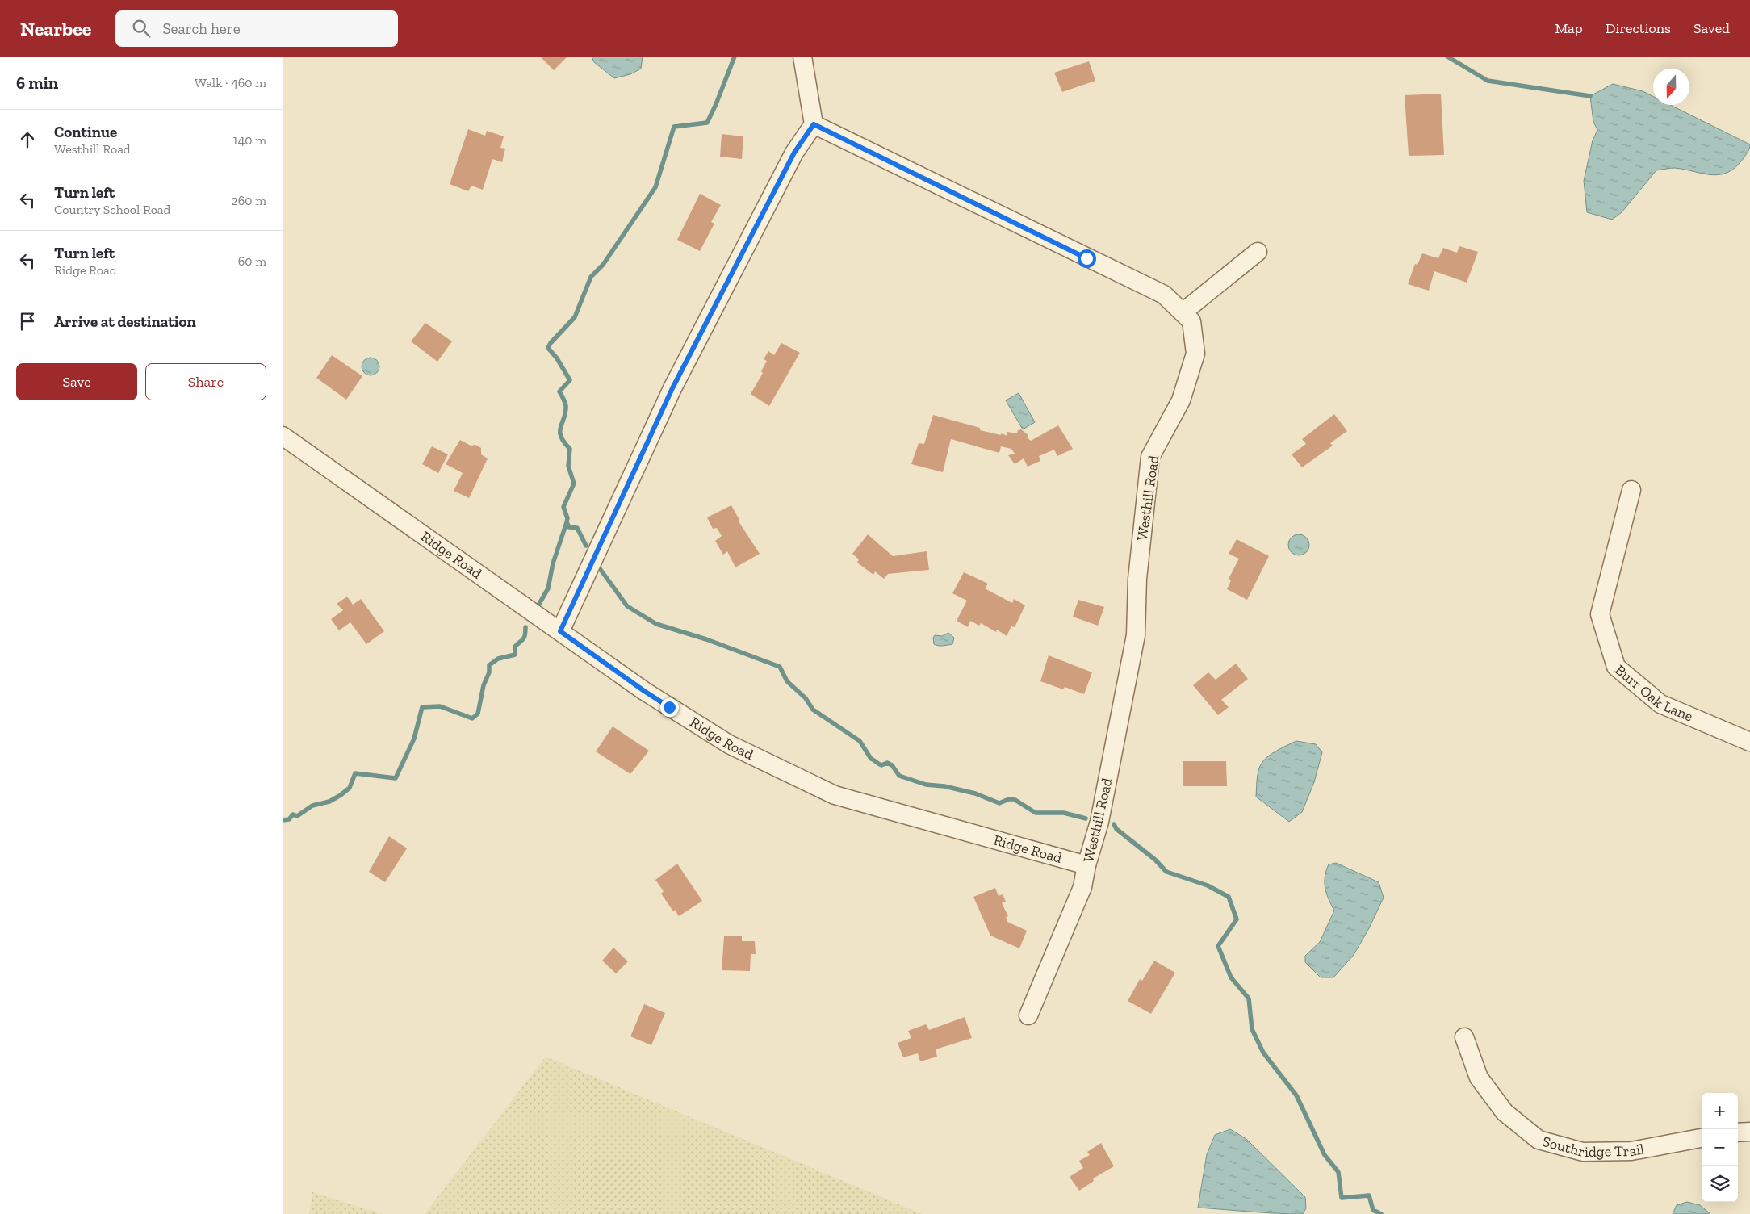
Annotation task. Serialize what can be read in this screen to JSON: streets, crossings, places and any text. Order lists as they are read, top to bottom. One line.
{"streets":{"street":["Westhill Road","Ridge Road","Burr Oak Lane","Southridge Trail"]},"crossings":[["Westhill Road","Ridge Road"]],"north":"bottom","page":{"header":"Nearbee","search":"Search here","nav":["Map","Directions","Saved"],"heading":["6 min","Walk · 460 m"],"list":[["Continue","Westhill Road","140 m"],["Turn left","Country School Road","260 m"],["Turn left","Ridge Road","60 m"],"Arrive at destination"],"buttons":["Save","Share"],"map_buttons":["+","−"]}}
